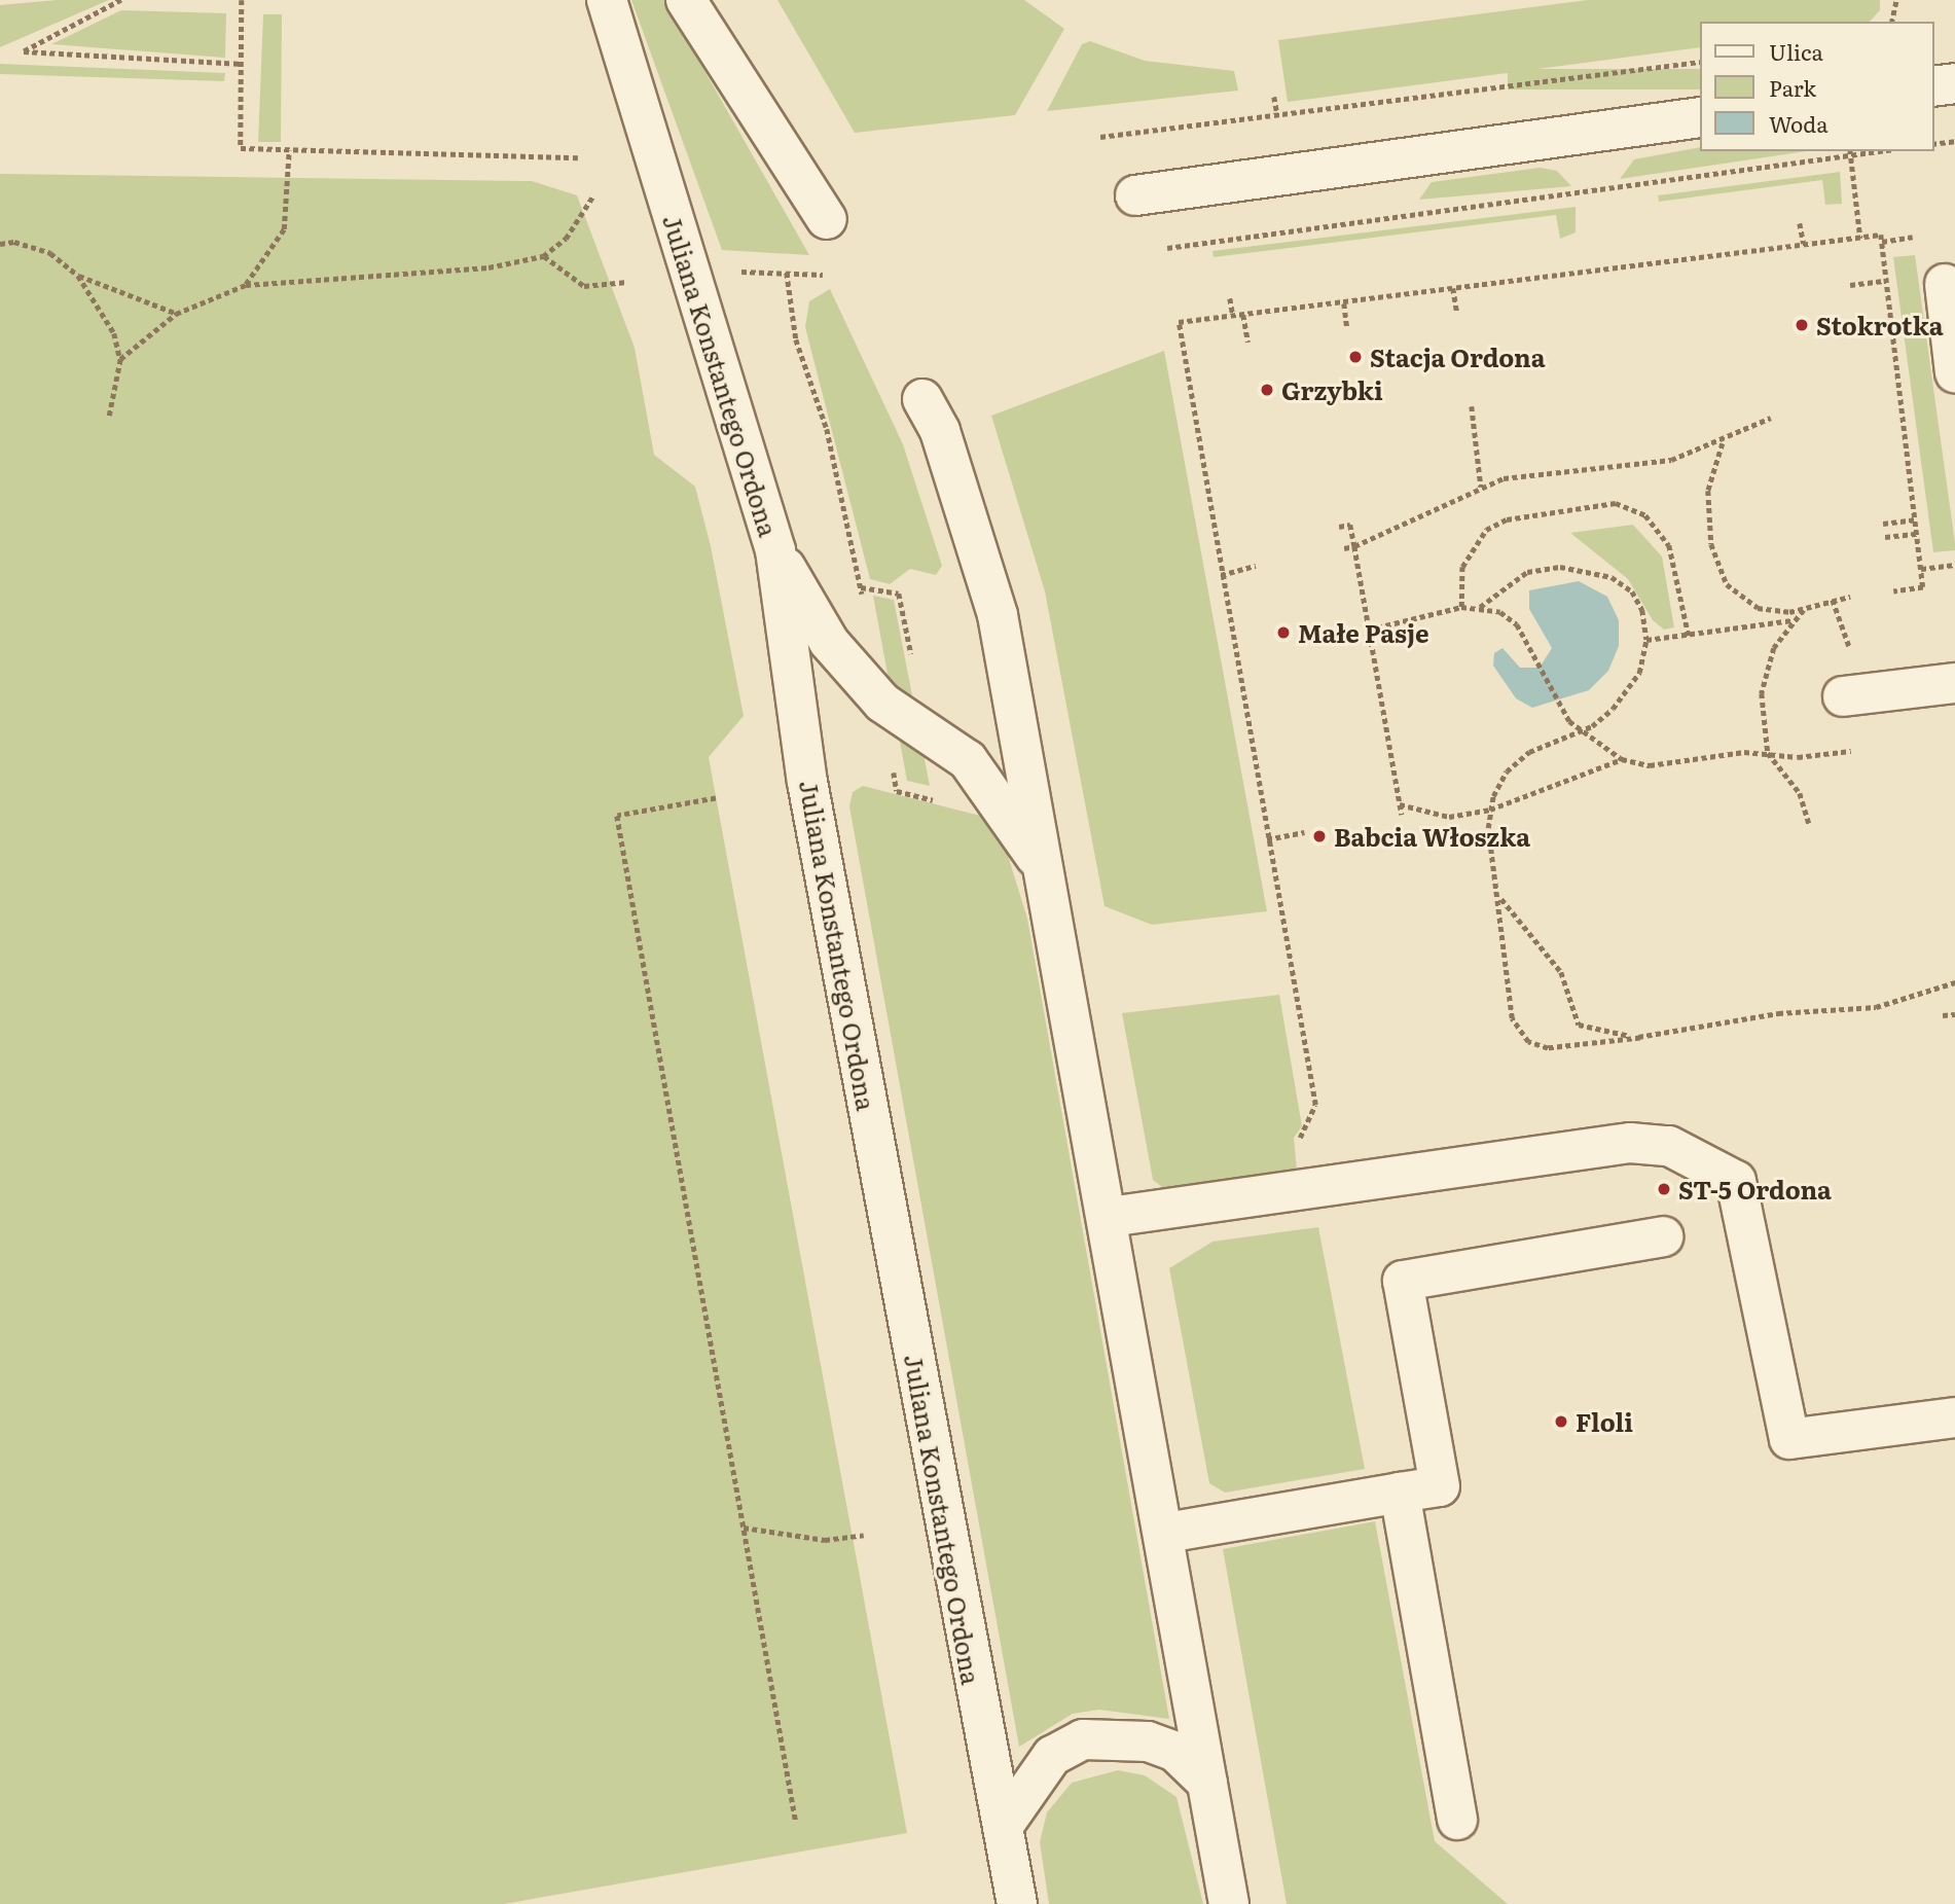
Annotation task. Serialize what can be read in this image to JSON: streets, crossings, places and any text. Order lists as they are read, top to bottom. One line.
{"streets":{"street":["Juliana Konstantego Ordona"]},"places":["Stokrotka","Stacja Ordona","Grzybki","Małe Pasje","Babcia Włoszka","ST-5 Ordona","Floli"],"legend":["Ulica","Park","Woda"]}
